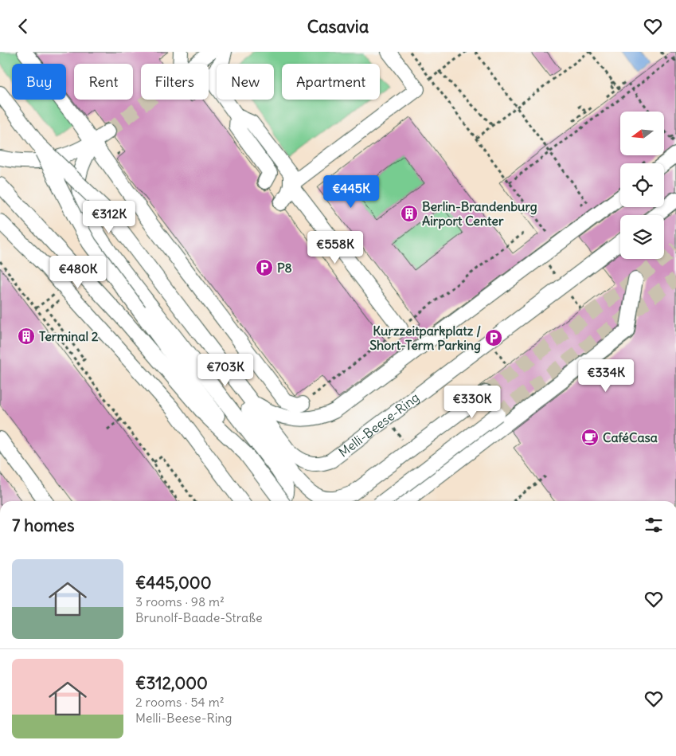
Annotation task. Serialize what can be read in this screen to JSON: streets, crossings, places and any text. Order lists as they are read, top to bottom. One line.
{"streets":{"street":["Melli-Beese-Ring"]},"places":{"building":["Berlin-Brandenburg Airport Center","Terminal 2"],"parking":["P8","Kurzzeitparkplatz / Short-Term Parking"],"cafe":["CaféCasa"]},"north":"left","page":{"header":"Casavia","chip":["Buy","Rent","Filters","New","Apartment"],"price":["€445K","€312K","€558K","€480K","€703K","€334K","€330K"],"heading":"7 homes","list":[{"name":"€445,000","note":"3 rooms · 98 m² · Brunolf-Baade-Straße"},{"name":"€312,000","note":"2 rooms · 54 m² · Melli-Beese-Ring"}]}}
